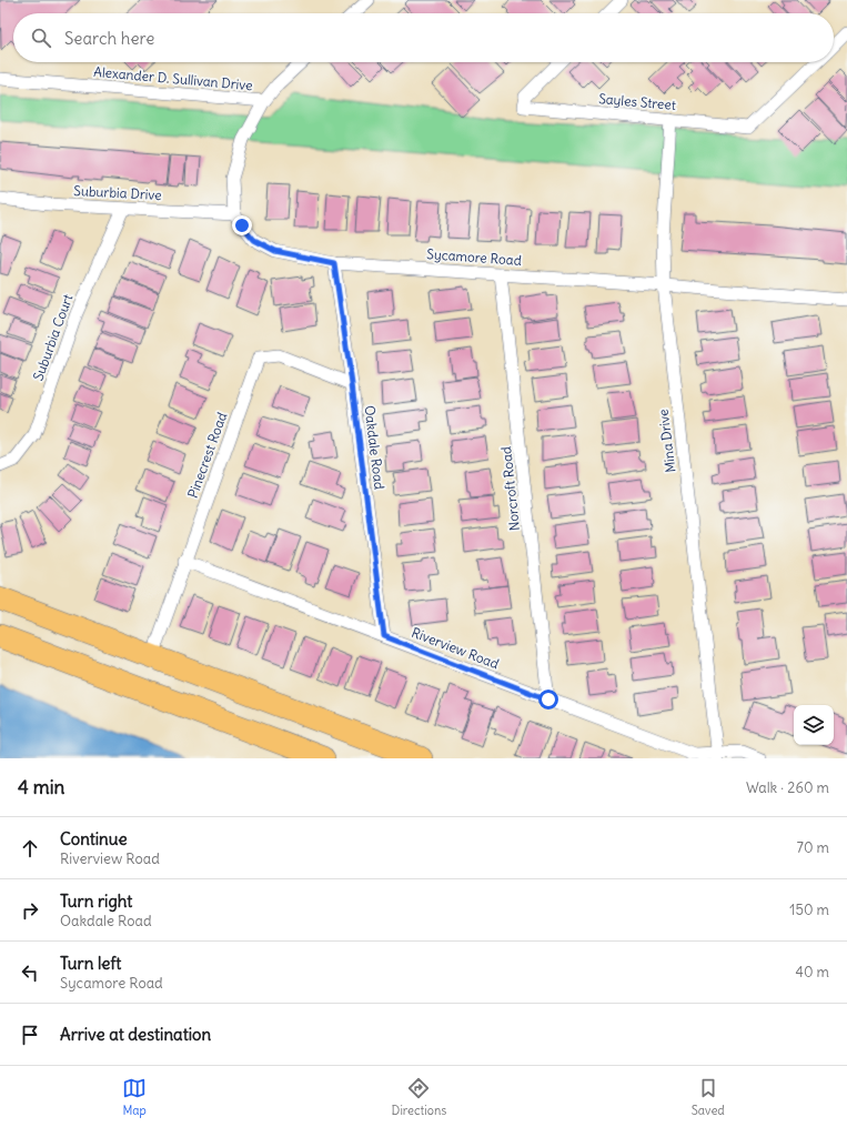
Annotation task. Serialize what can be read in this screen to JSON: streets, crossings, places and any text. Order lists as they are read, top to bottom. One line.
{"streets":{"street":["Alexander D. Sullivan Drive","Sayles Street","Suburbia Drive","Sycamore Road","Suburbia Court","Mina Drive","Oakdale Road","Pinecrest Road","Norcroft Road","Riverview Road"]},"crossings":[["Sayles Street","Mina Drive"],["Suburbia Drive","Sycamore Road"],["Suburbia Drive","Suburbia Court"],["Sycamore Road","Mina Drive"],["Sycamore Road","Oakdale Road"],["Sycamore Road","Norcroft Road"],["Mina Drive","Riverview Road"],["Oakdale Road","Pinecrest Road"],["Oakdale Road","Riverview Road"],["Pinecrest Road","Riverview Road"],["Norcroft Road","Riverview Road"]],"page":{"search":"Search here","heading":["4 min","Walk · 260 m"],"list":[["Continue","Riverview Road","70 m"],["Turn right","Oakdale Road","150 m"],["Turn left","Sycamore Road","40 m"],"Arrive at destination"],"nav":["Map","Directions","Saved"]}}
